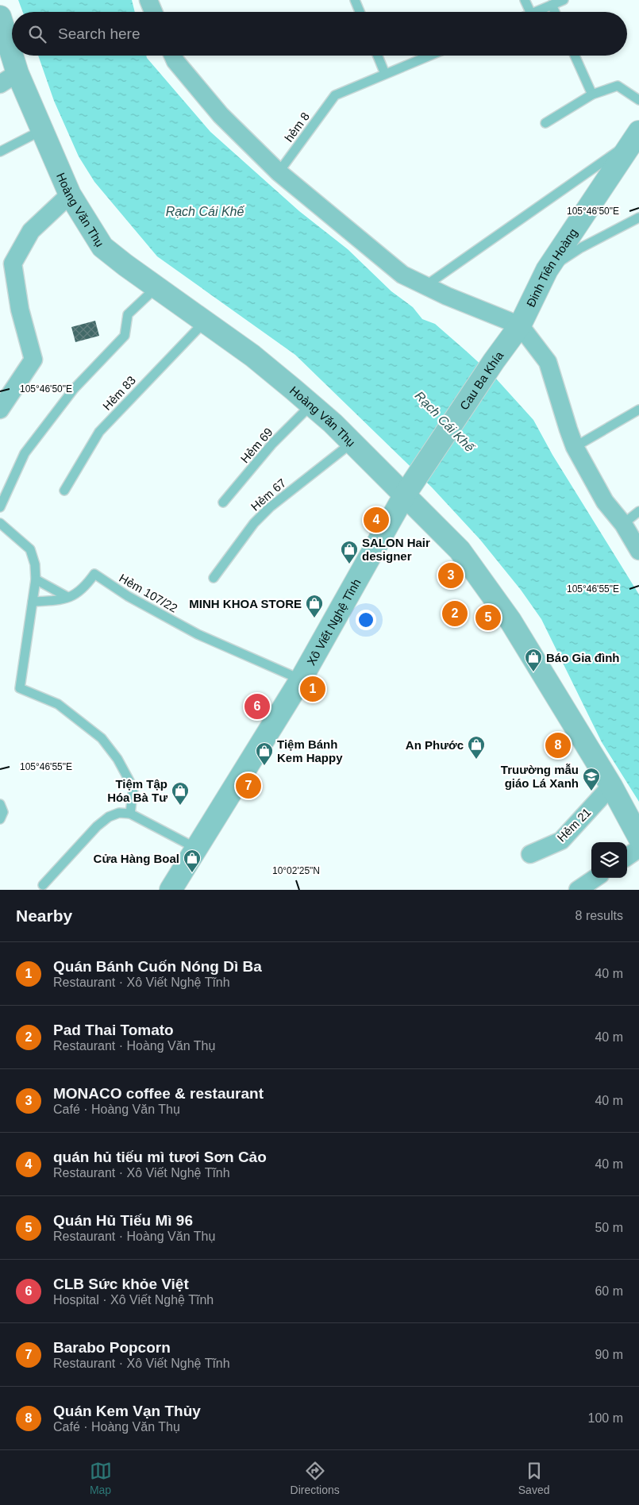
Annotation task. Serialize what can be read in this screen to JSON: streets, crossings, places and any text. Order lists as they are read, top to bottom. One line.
{"streets":{"street":["Hoàng Văn Thụ","Đinh Tiên Hoàng","Cau Ba Khía","Xô Viết Nghệ Tĩnh","Hẻm 21"],"lane":["hẻm 8","Hẻm 83","Hẻm 69","Hẻm 67","Hẻm 107/22"]},"crossings":[["Hoàng Văn Thụ","Cau Ba Khía"],["Hoàng Văn Thụ","Hẻm 83"],["Hoàng Văn Thụ","Hẻm 69"],["Hoàng Văn Thụ","Hẻm 67"],["Hoàng Văn Thụ","Xô Viết Nghệ Tĩnh"],["Hoàng Văn Thụ","Hẻm 21"],["Đinh Tiên Hoàng","Cau Ba Khía"],["Cau Ba Khía","Xô Viết Nghệ Tĩnh"],["Hẻm 107/22","Xô Viết Nghệ Tĩnh"]],"water":["Rạch Cái Khế"],"places":{"shop":["SALON Hair designer","MINH KHOA STORE","Báo Gia đình","An Phước","Tiệm Bánh Kem Happy","Tiệm Tập Hóa Bà Tư","Cửa Hàng Boal"],"school or university":["Truường mẫu giáo Lá Xanh"]},"page":{"search":"Search here","pins":["4","3","2","5","1","6","8","7"],"heading":["Nearby","8 results"],"list":[{"mark":"1","name":"Quán Bánh Cuốn Nóng Dì Ba","note":"Restaurant · Xô Viết Nghệ Tĩnh","value":"40 m"},{"mark":"2","name":"Pad Thai Tomato","note":"Restaurant · Hoàng Văn Thụ","value":"40 m"},{"mark":"3","name":"MONACO coffee & restaurant","note":"Café · Hoàng Văn Thụ","value":"40 m"},{"mark":"4","name":"quán hủ tiếu mì tươi Sơn Cảo","note":"Restaurant · Xô Viết Nghệ Tĩnh","value":"40 m"},{"mark":"5","name":"Quán Hủ Tiếu Mì 96","note":"Restaurant · Hoàng Văn Thụ","value":"50 m"},{"mark":"6","name":"CLB Sức khỏe Việt","note":"Hospital · Xô Viết Nghệ Tĩnh","value":"60 m"},{"mark":"7","name":"Barabo Popcorn","note":"Restaurant · Xô Viết Nghệ Tĩnh","value":"90 m"},{"mark":"8","name":"Quán Kem Vạn Thủy","note":"Café · Hoàng Văn Thụ","value":"100 m"}],"nav":["Map","Directions","Saved"]},"coordinates":["105°46'50\"E","105°46'55\"E","10°02'25\"N"]}
